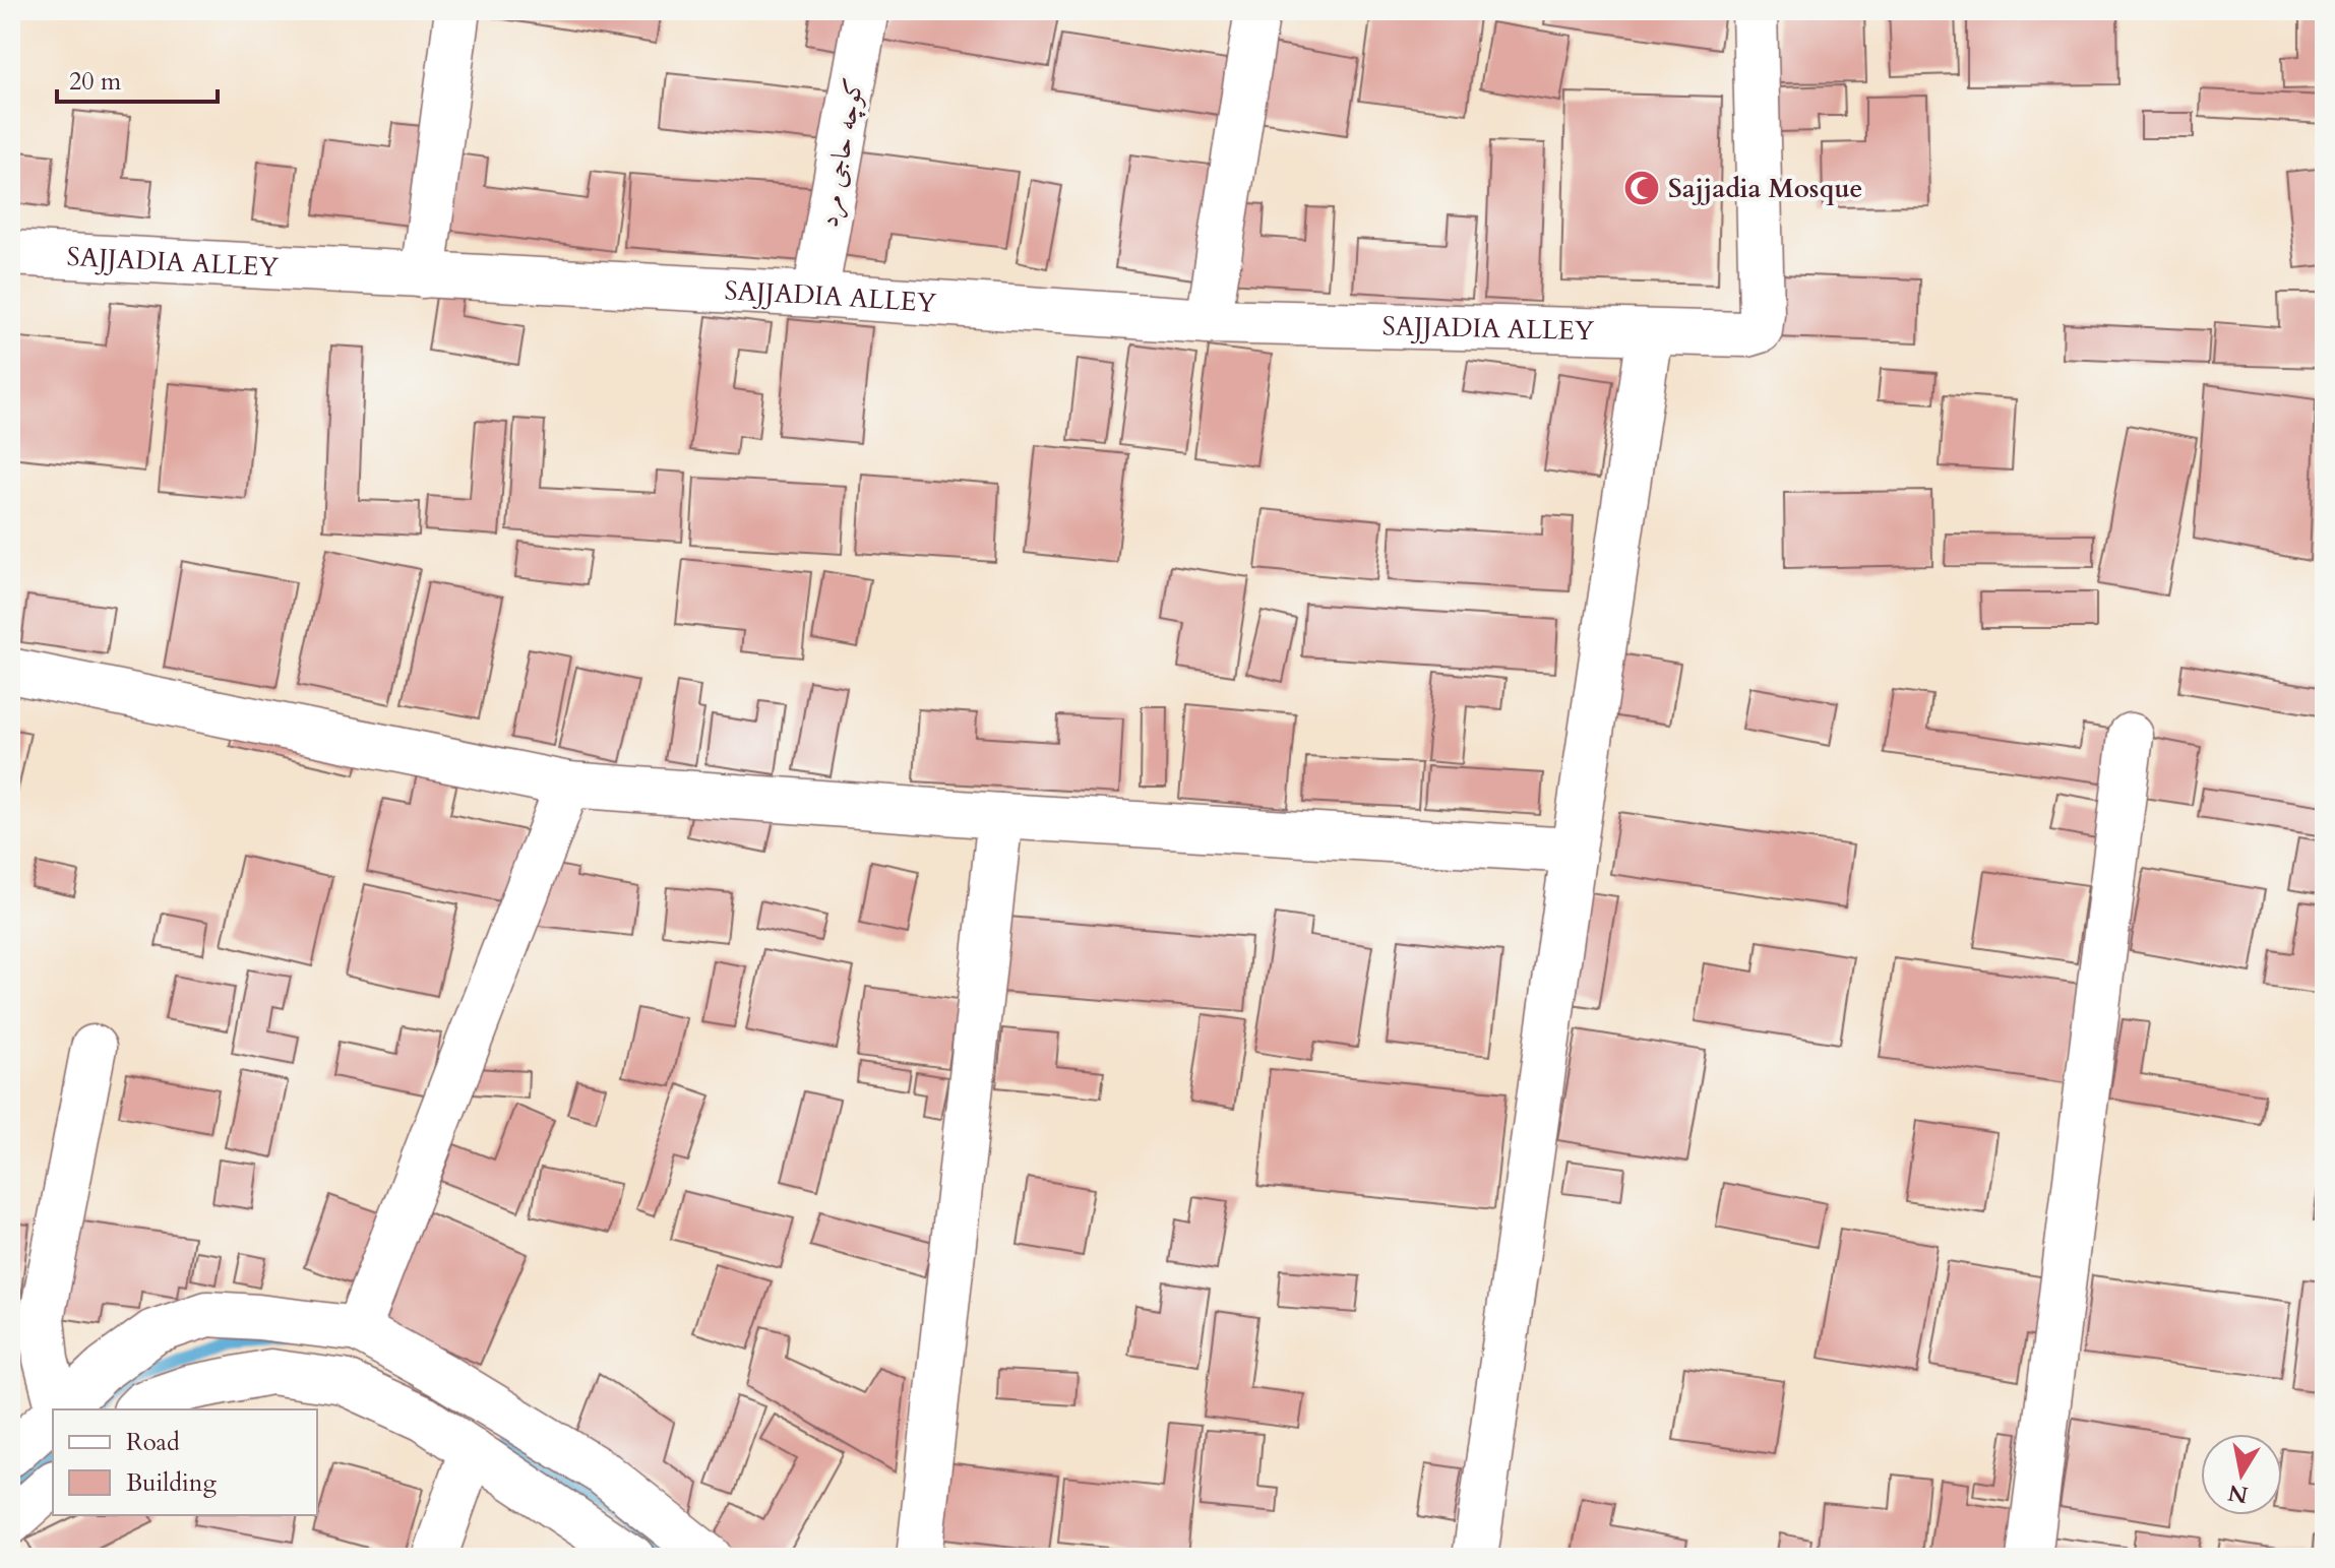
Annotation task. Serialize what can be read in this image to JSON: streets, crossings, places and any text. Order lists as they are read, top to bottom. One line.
{"streets":{"street":["کوچه حاجی مرد","SAJJADIA ALLEY"]},"crossings":[["کوچه حاجی مرد","SAJJADIA ALLEY"]],"places":{"mosque":["Sajjadia Mosque"]},"legend":["Road","Building"],"scale_bar":"20 m","north":"bottom"}
